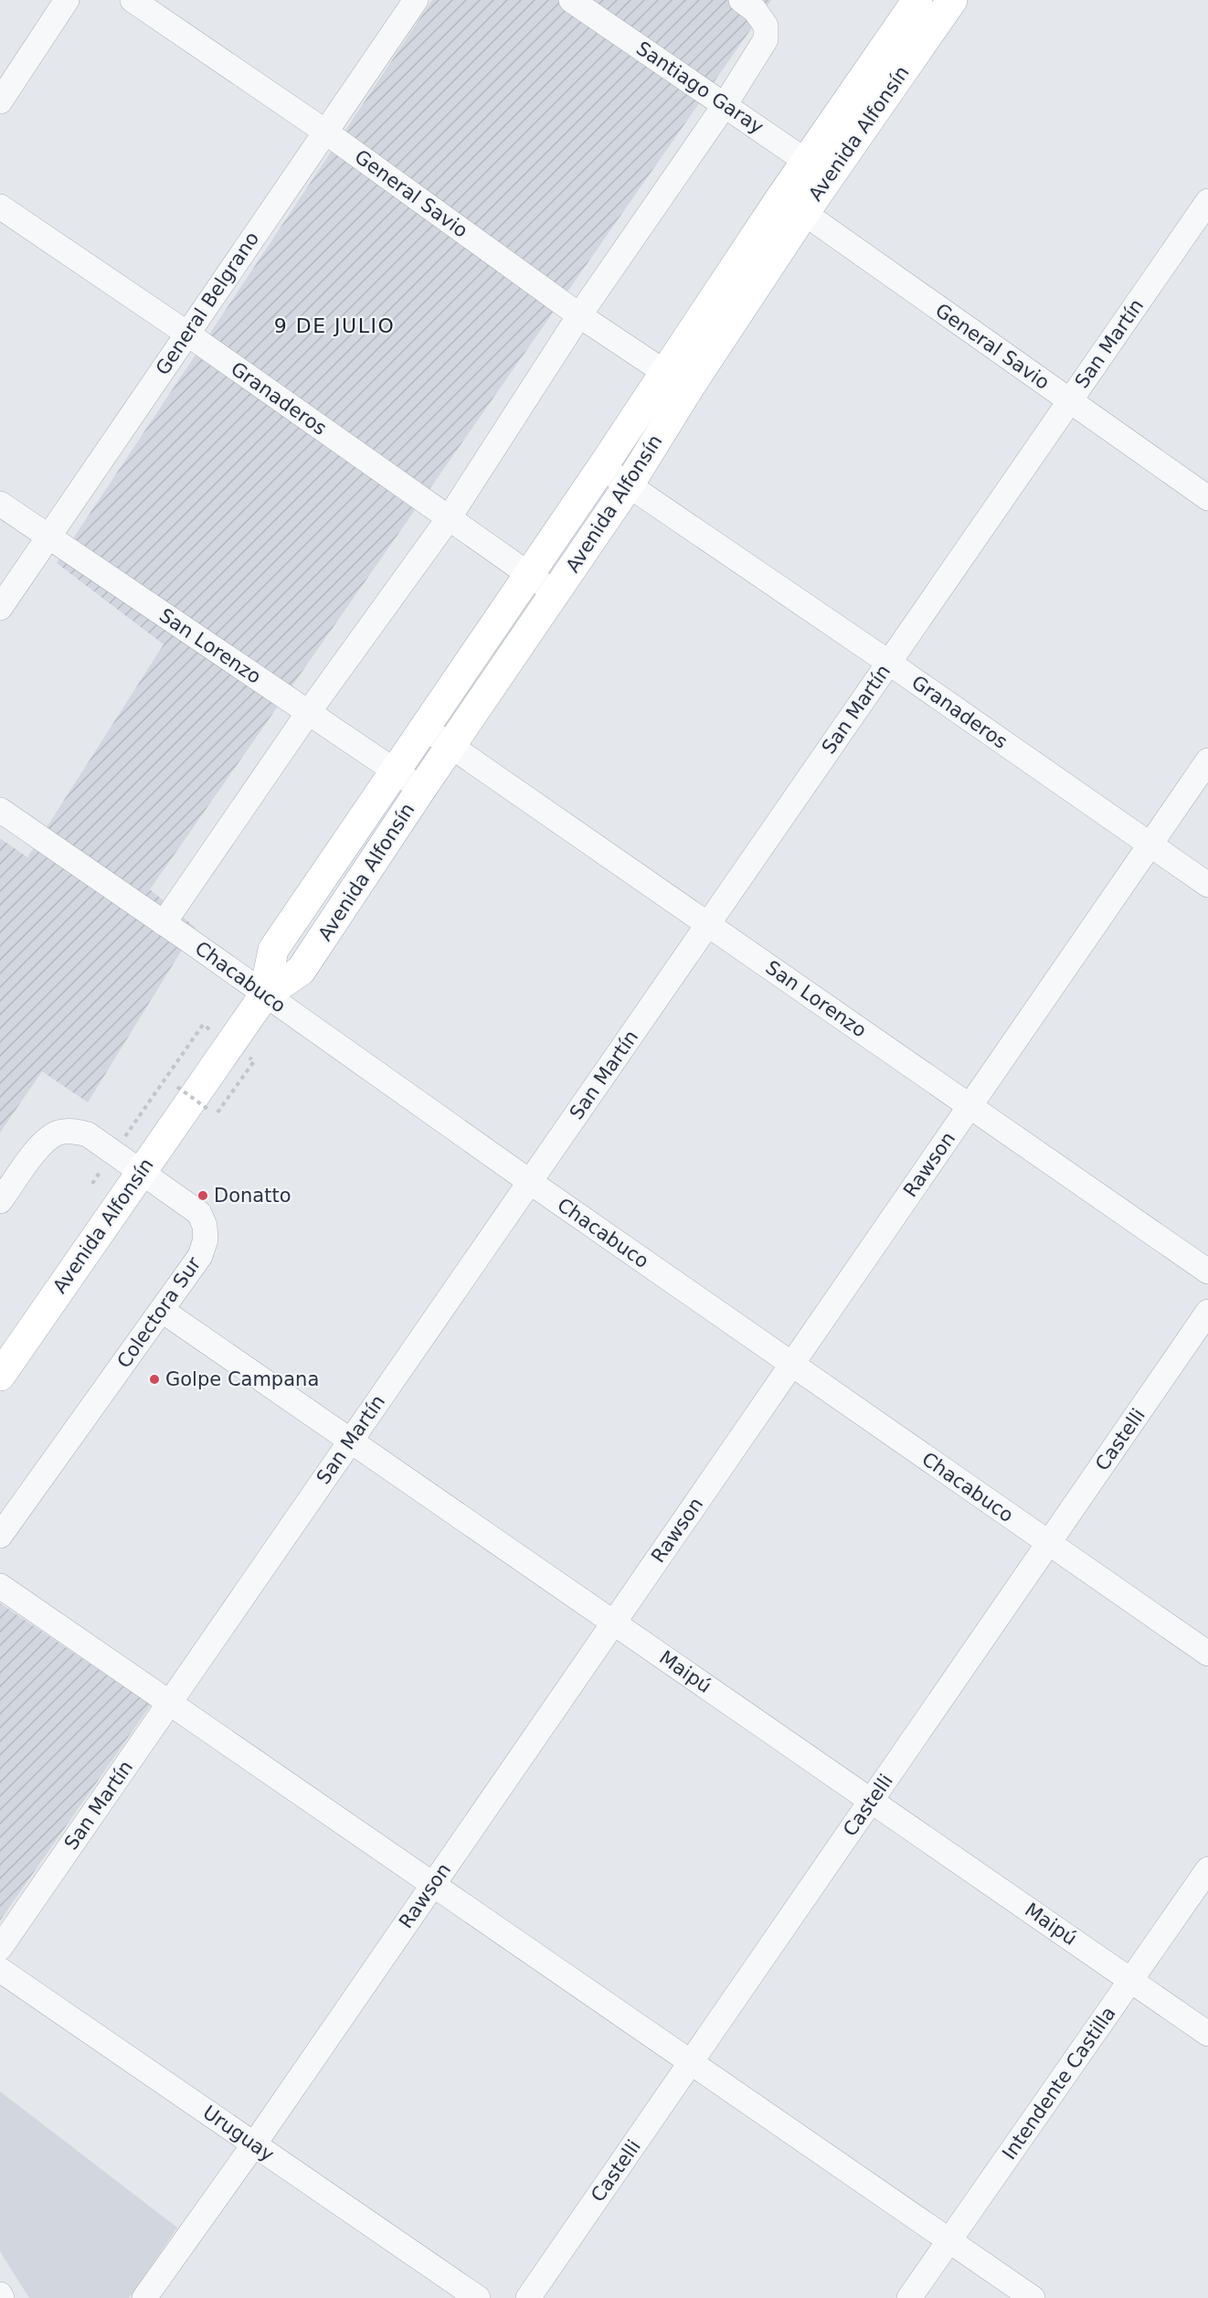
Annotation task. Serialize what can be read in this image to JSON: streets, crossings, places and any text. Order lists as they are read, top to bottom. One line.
{"streets":{"main road":["Avenida Alfonsín"],"street":["Santiago Garay","General Savio","General Belgrano","San Martín","Granaderos","San Lorenzo","Chacabuco","Rawson","Colectora Sur","Castelli","Maipú","Intendente Castilla","Uruguay"]},"crossings":[["Santiago Garay","Avenida Alfonsín"],["Avenida Alfonsín","General Savio"],["Avenida Alfonsín","Granaderos"],["Avenida Alfonsín","San Lorenzo"],["Avenida Alfonsín","Chacabuco"],["Avenida Alfonsín","Colectora Sur"],["General Savio","General Belgrano"],["General Savio","San Martín"],["General Belgrano","Granaderos"],["General Belgrano","San Lorenzo"],["San Martín","Granaderos"],["San Martín","San Lorenzo"],["San Martín","Chacabuco"],["San Martín","Maipú"],["Granaderos","Rawson"],["San Lorenzo","Rawson"],["Chacabuco","Rawson"],["Chacabuco","Castelli"],["Rawson","Maipú"],["Rawson","Uruguay"],["Colectora Sur","Maipú"],["Castelli","Maipú"],["Maipú","Intendente Castilla"]],"districts":["9 DE JULIO"],"places":["Donatto","Golpe Campana"]}
